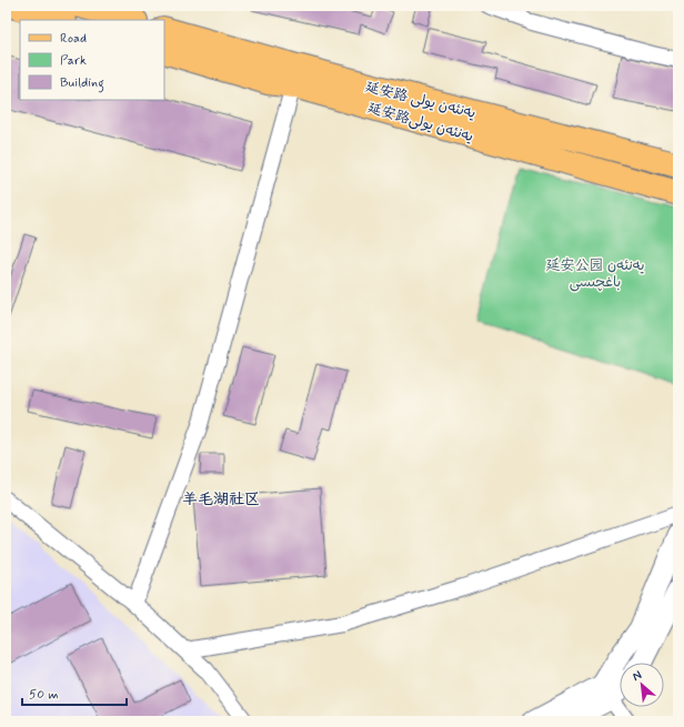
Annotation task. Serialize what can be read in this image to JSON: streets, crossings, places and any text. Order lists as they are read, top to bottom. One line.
{"streets":{"main road":["延安路 يەنئەن يولى","延安路يەنئەن يولى"]},"districts":["羊毛湖社区"],"parks":["延安公园 يەنئەن باغچىسى"],"legend":["Road","Park","Building"],"scale_bar":"50 m","north":"top left"}
